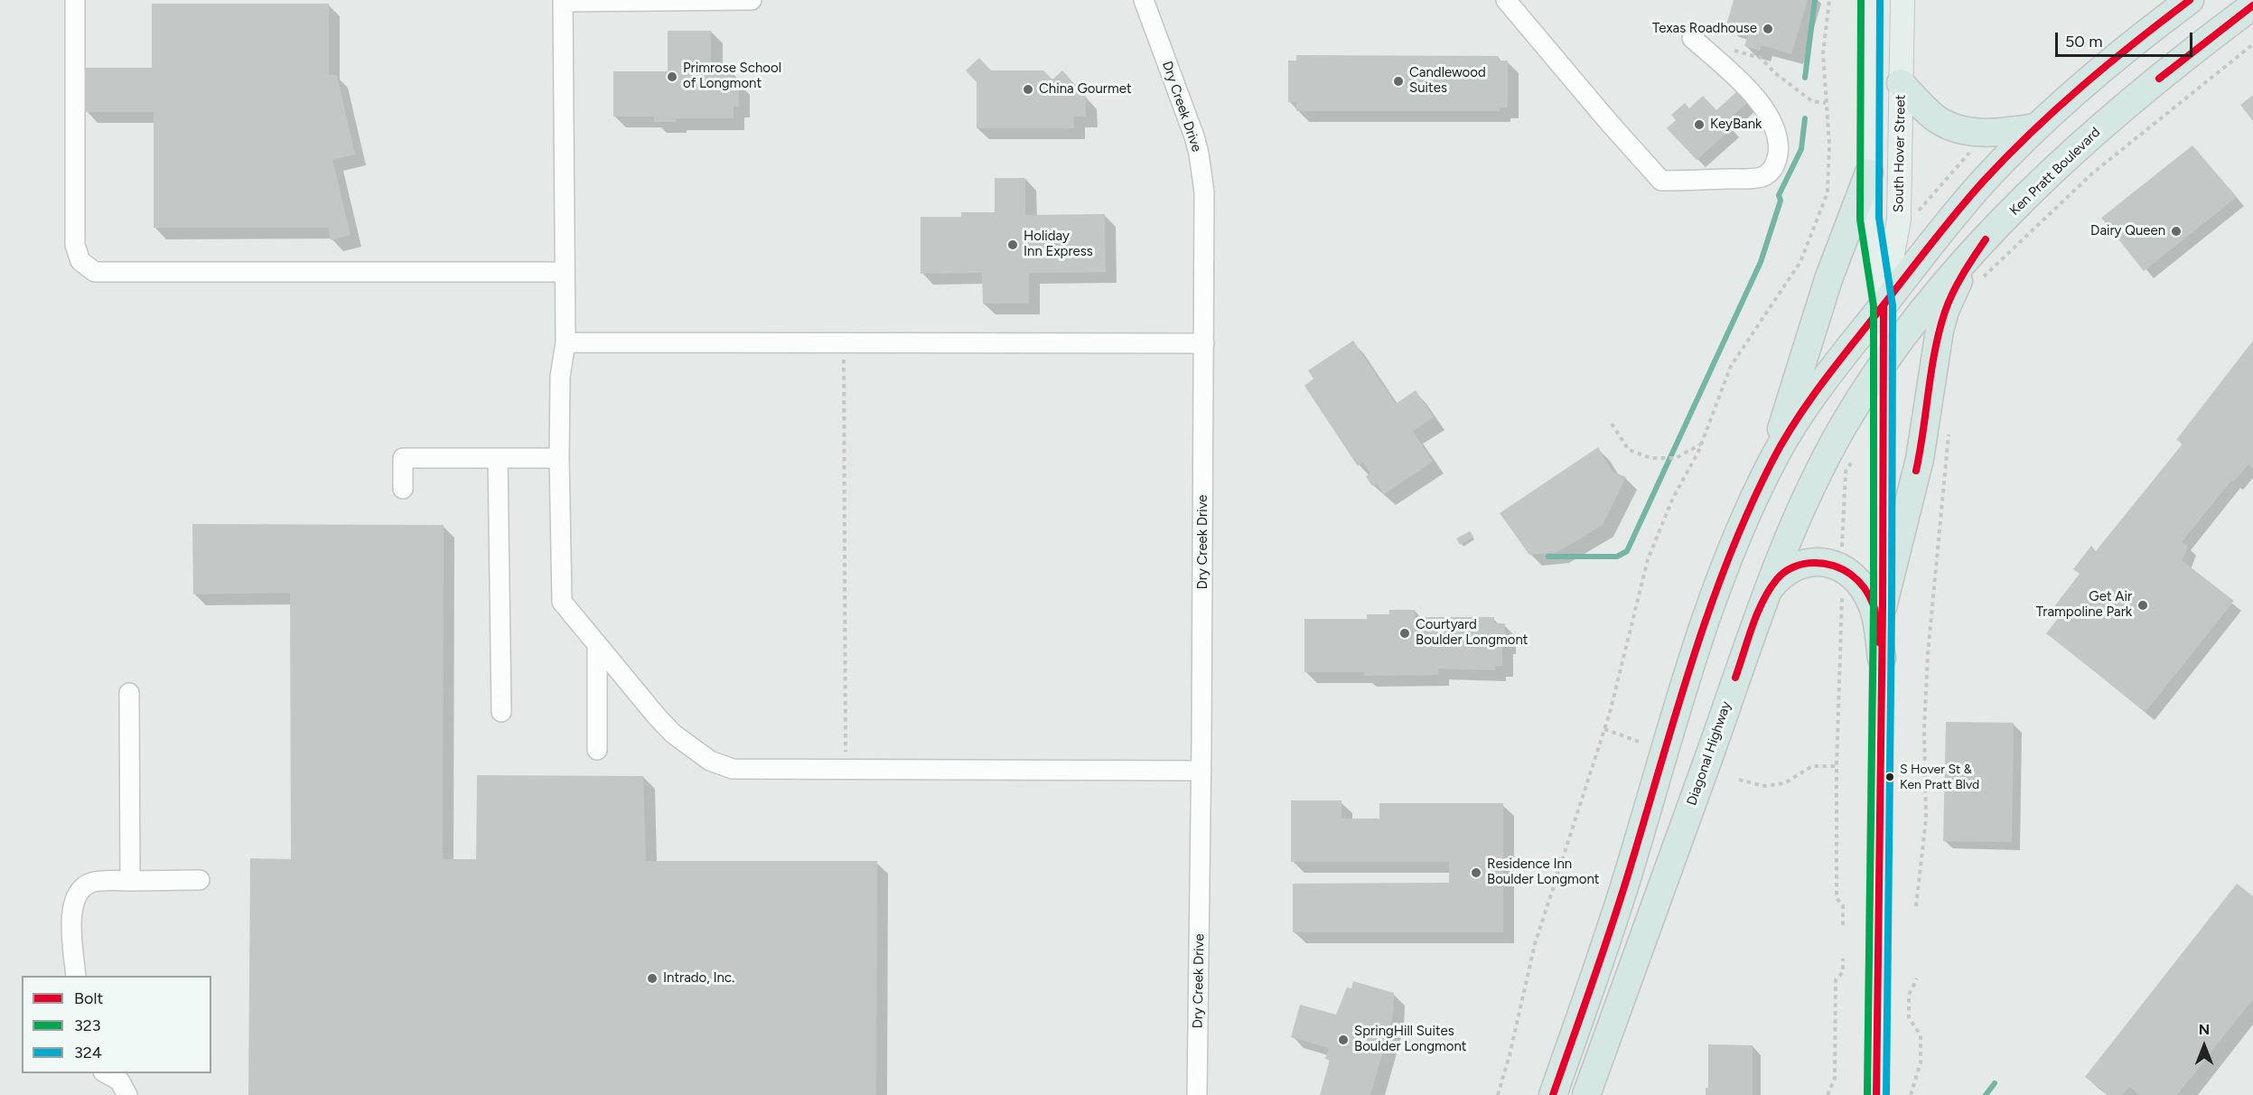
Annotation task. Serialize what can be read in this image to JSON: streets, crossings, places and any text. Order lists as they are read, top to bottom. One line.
{"streets":{"highway":["Ken Pratt Boulevard","Diagonal Highway"],"main road":["South Hover Street"],"street":["Dry Creek Drive"]},"crossings":[["South Hover Street","Ken Pratt Boulevard"],["South Hover Street","Diagonal Highway"],["Ken Pratt Boulevard","Diagonal Highway"]],"places":["Texas Roadhouse","Primrose School of Longmont","Candlewood Suites","China Gourmet","KeyBank","Dairy Queen","Holiday Inn Express","Get Air Trampoline Park","Courtyard Boulder Longmont","S Hover St & Ken Pratt Blvd","Residence Inn Boulder Longmont","Intrado, Inc.","SpringHill Suites Boulder Longmont"],"lines":["transit line Bolt","transit line 323","transit line 324"],"legend":["Bolt","323","324"],"scale_bar":"50 m","north":"top"}
